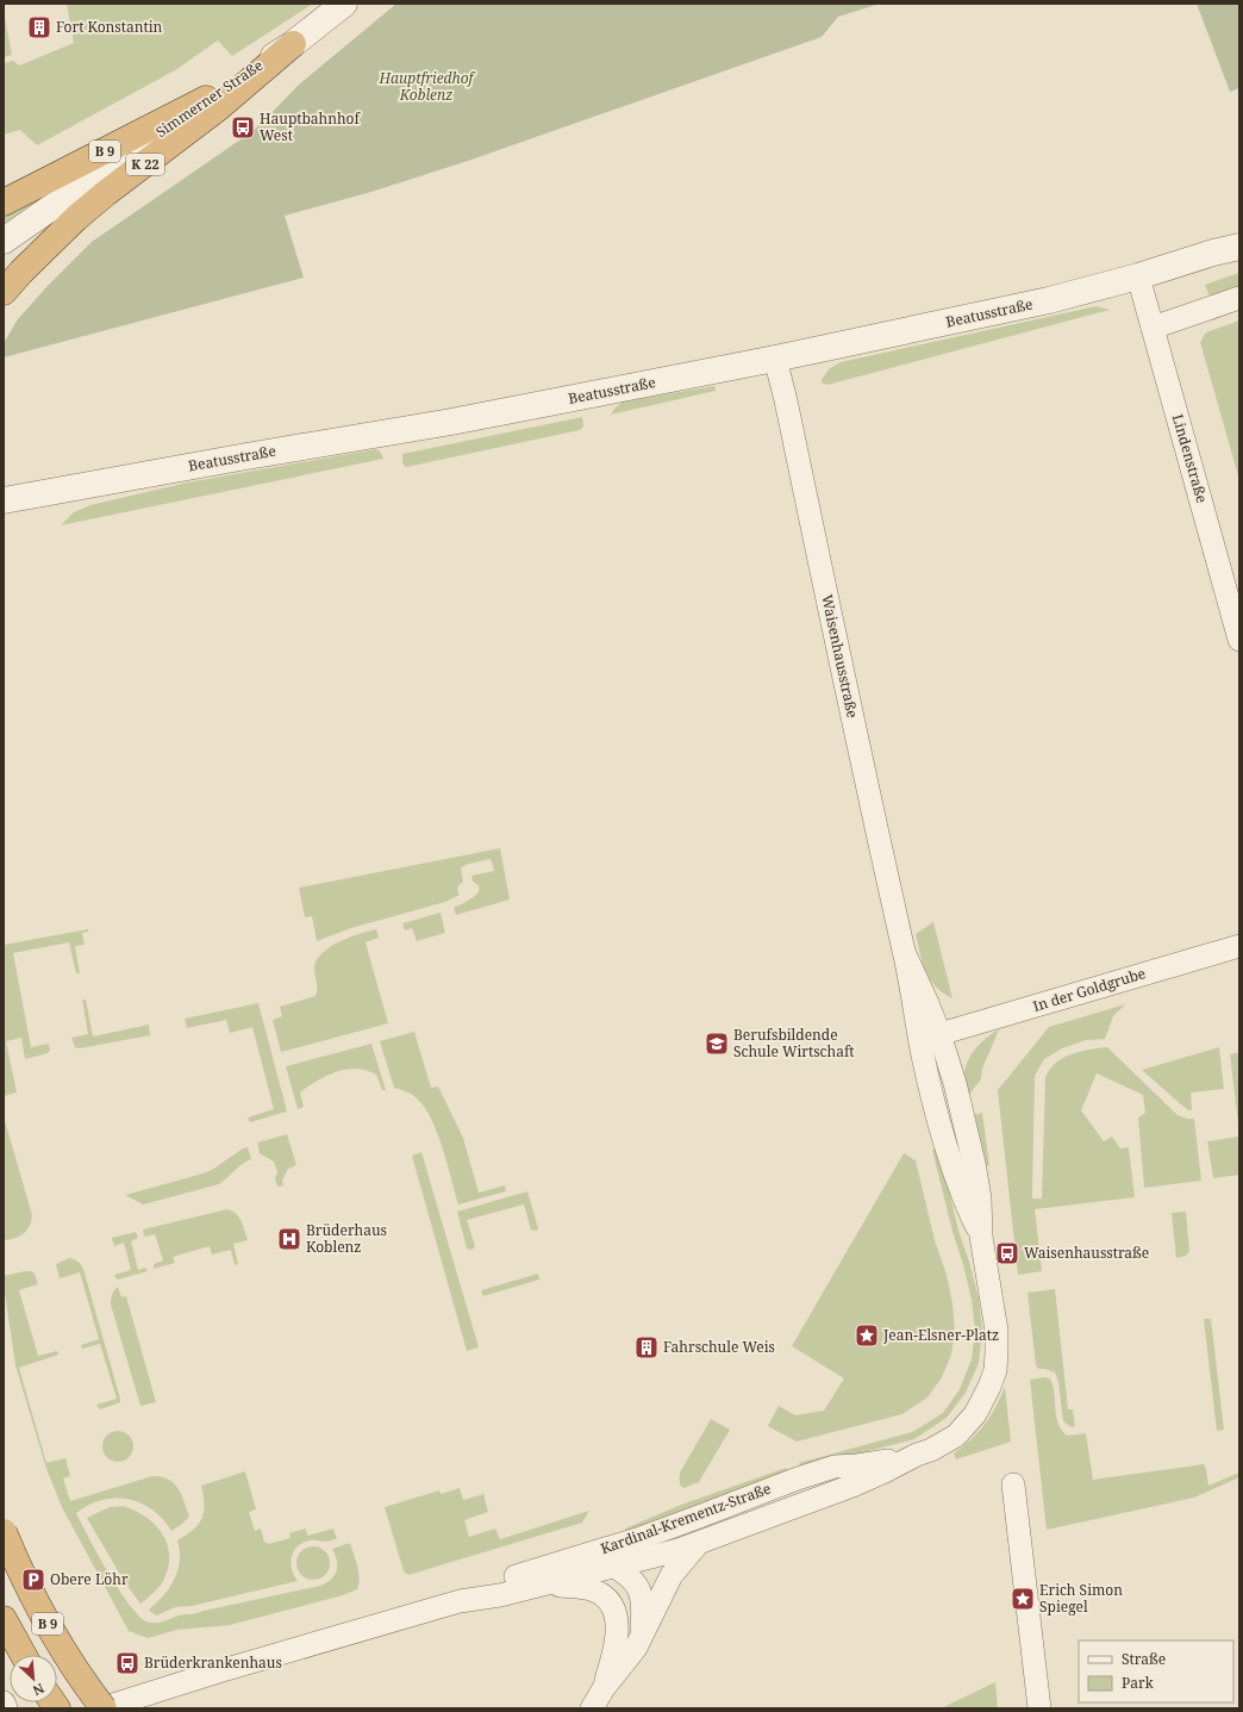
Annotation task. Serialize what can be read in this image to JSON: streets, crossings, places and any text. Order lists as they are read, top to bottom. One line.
{"streets":{"highway":["B 9","K 22"],"street":["Simmerner Straße","Beatusstraße","Lindenstraße","Waisenhausstraße","In der Goldgrube","Kardinal-Krementz-Straße"]},"crossings":[["Simmerner Straße","B 9"],["Simmerner Straße","K 22"],["B 9","Kardinal-Krementz-Straße"],["Beatusstraße","Lindenstraße"],["Beatusstraße","Waisenhausstraße"],["Waisenhausstraße","In der Goldgrube"],["Waisenhausstraße","Kardinal-Krementz-Straße"]],"parks":["Hauptfriedhof Koblenz"],"places":{"building":["Fort Konstantin","Fahrschule Weis"],"bus stop":["Hauptbahnhof West","Waisenhausstraße","Brüderkrankenhaus"],"school or university":["Berufsbildende Schule Wirtschaft"],"hospital":["Brüderhaus Koblenz"],"place":["Jean-Elsner-Platz","Erich Simon Spiegel"],"parking":["Obere Löhr"]},"legend":["Straße","Park"],"north":"bottom right"}
